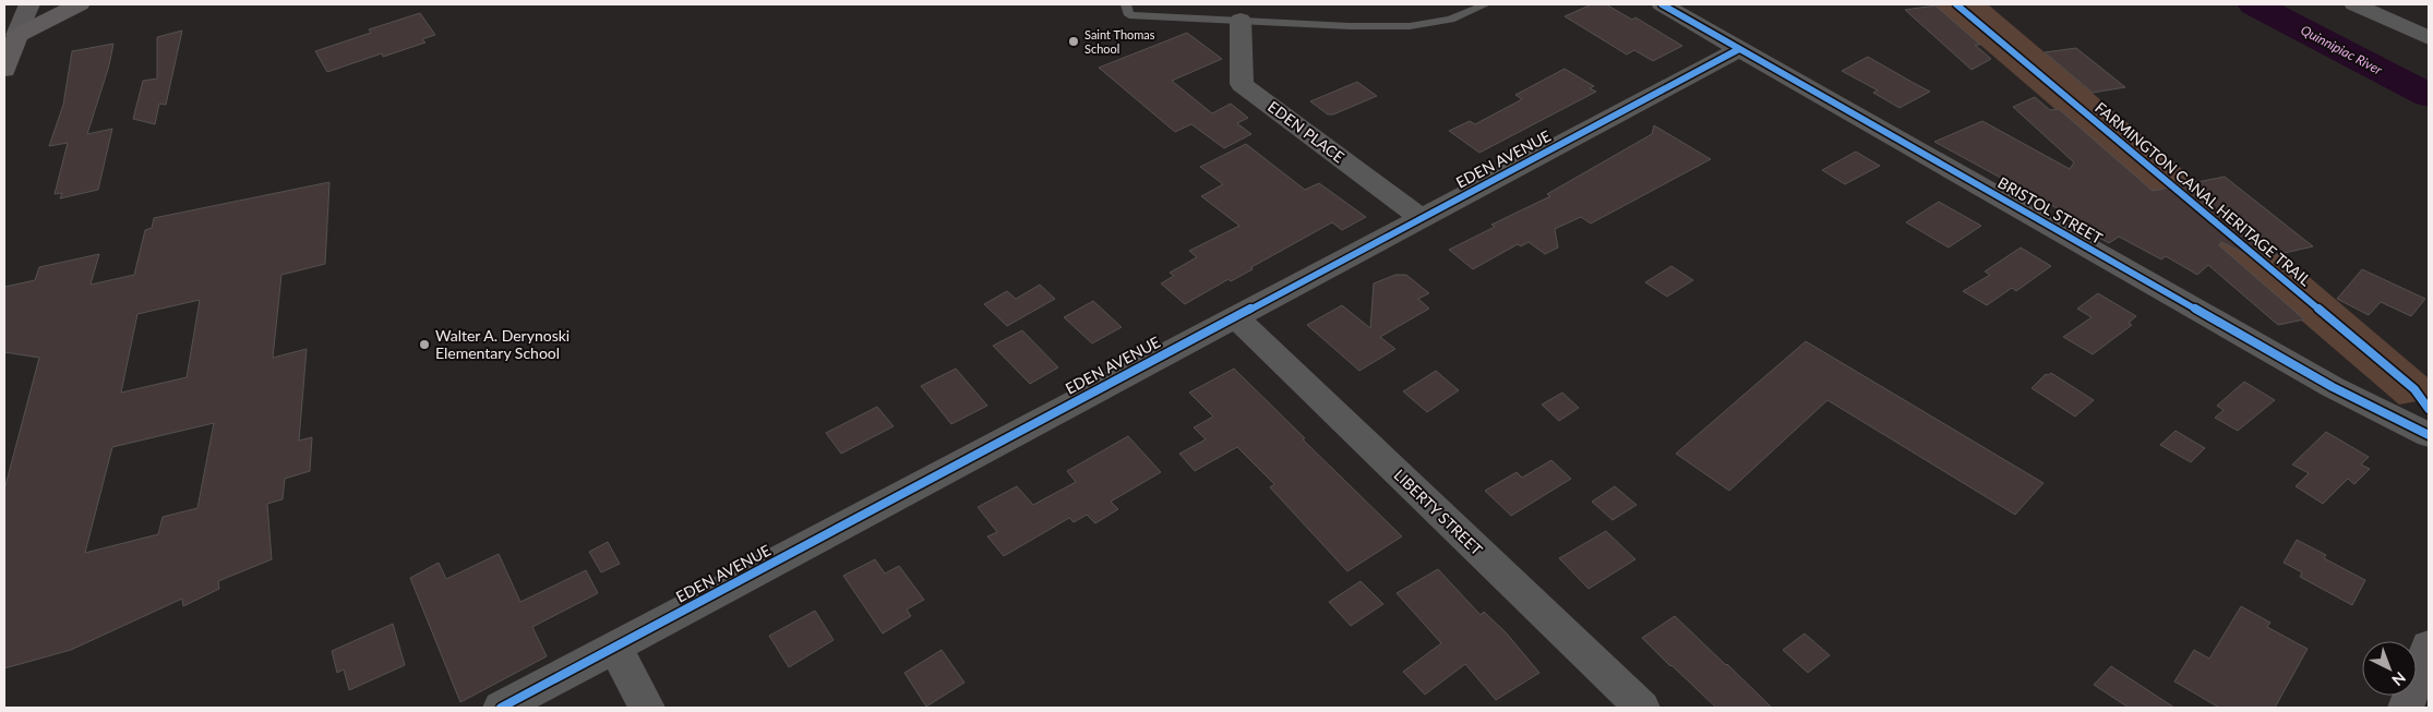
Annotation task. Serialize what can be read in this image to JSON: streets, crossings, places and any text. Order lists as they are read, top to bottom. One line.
{"streets":{"street":["EDEN PLACE","EDEN AVENUE","BRISTOL STREET","LIBERTY STREET"],"cycle path":["FARMINGTON CANAL HERITAGE TRAIL"]},"crossings":[["EDEN PLACE","EDEN AVENUE"],["EDEN AVENUE","BRISTOL STREET"],["EDEN AVENUE","LIBERTY STREET"]],"water":["Quinnipiac River"],"places":["Saint Thomas School","Walter A. Derynoski Elementary School"],"north":"bottom right"}
